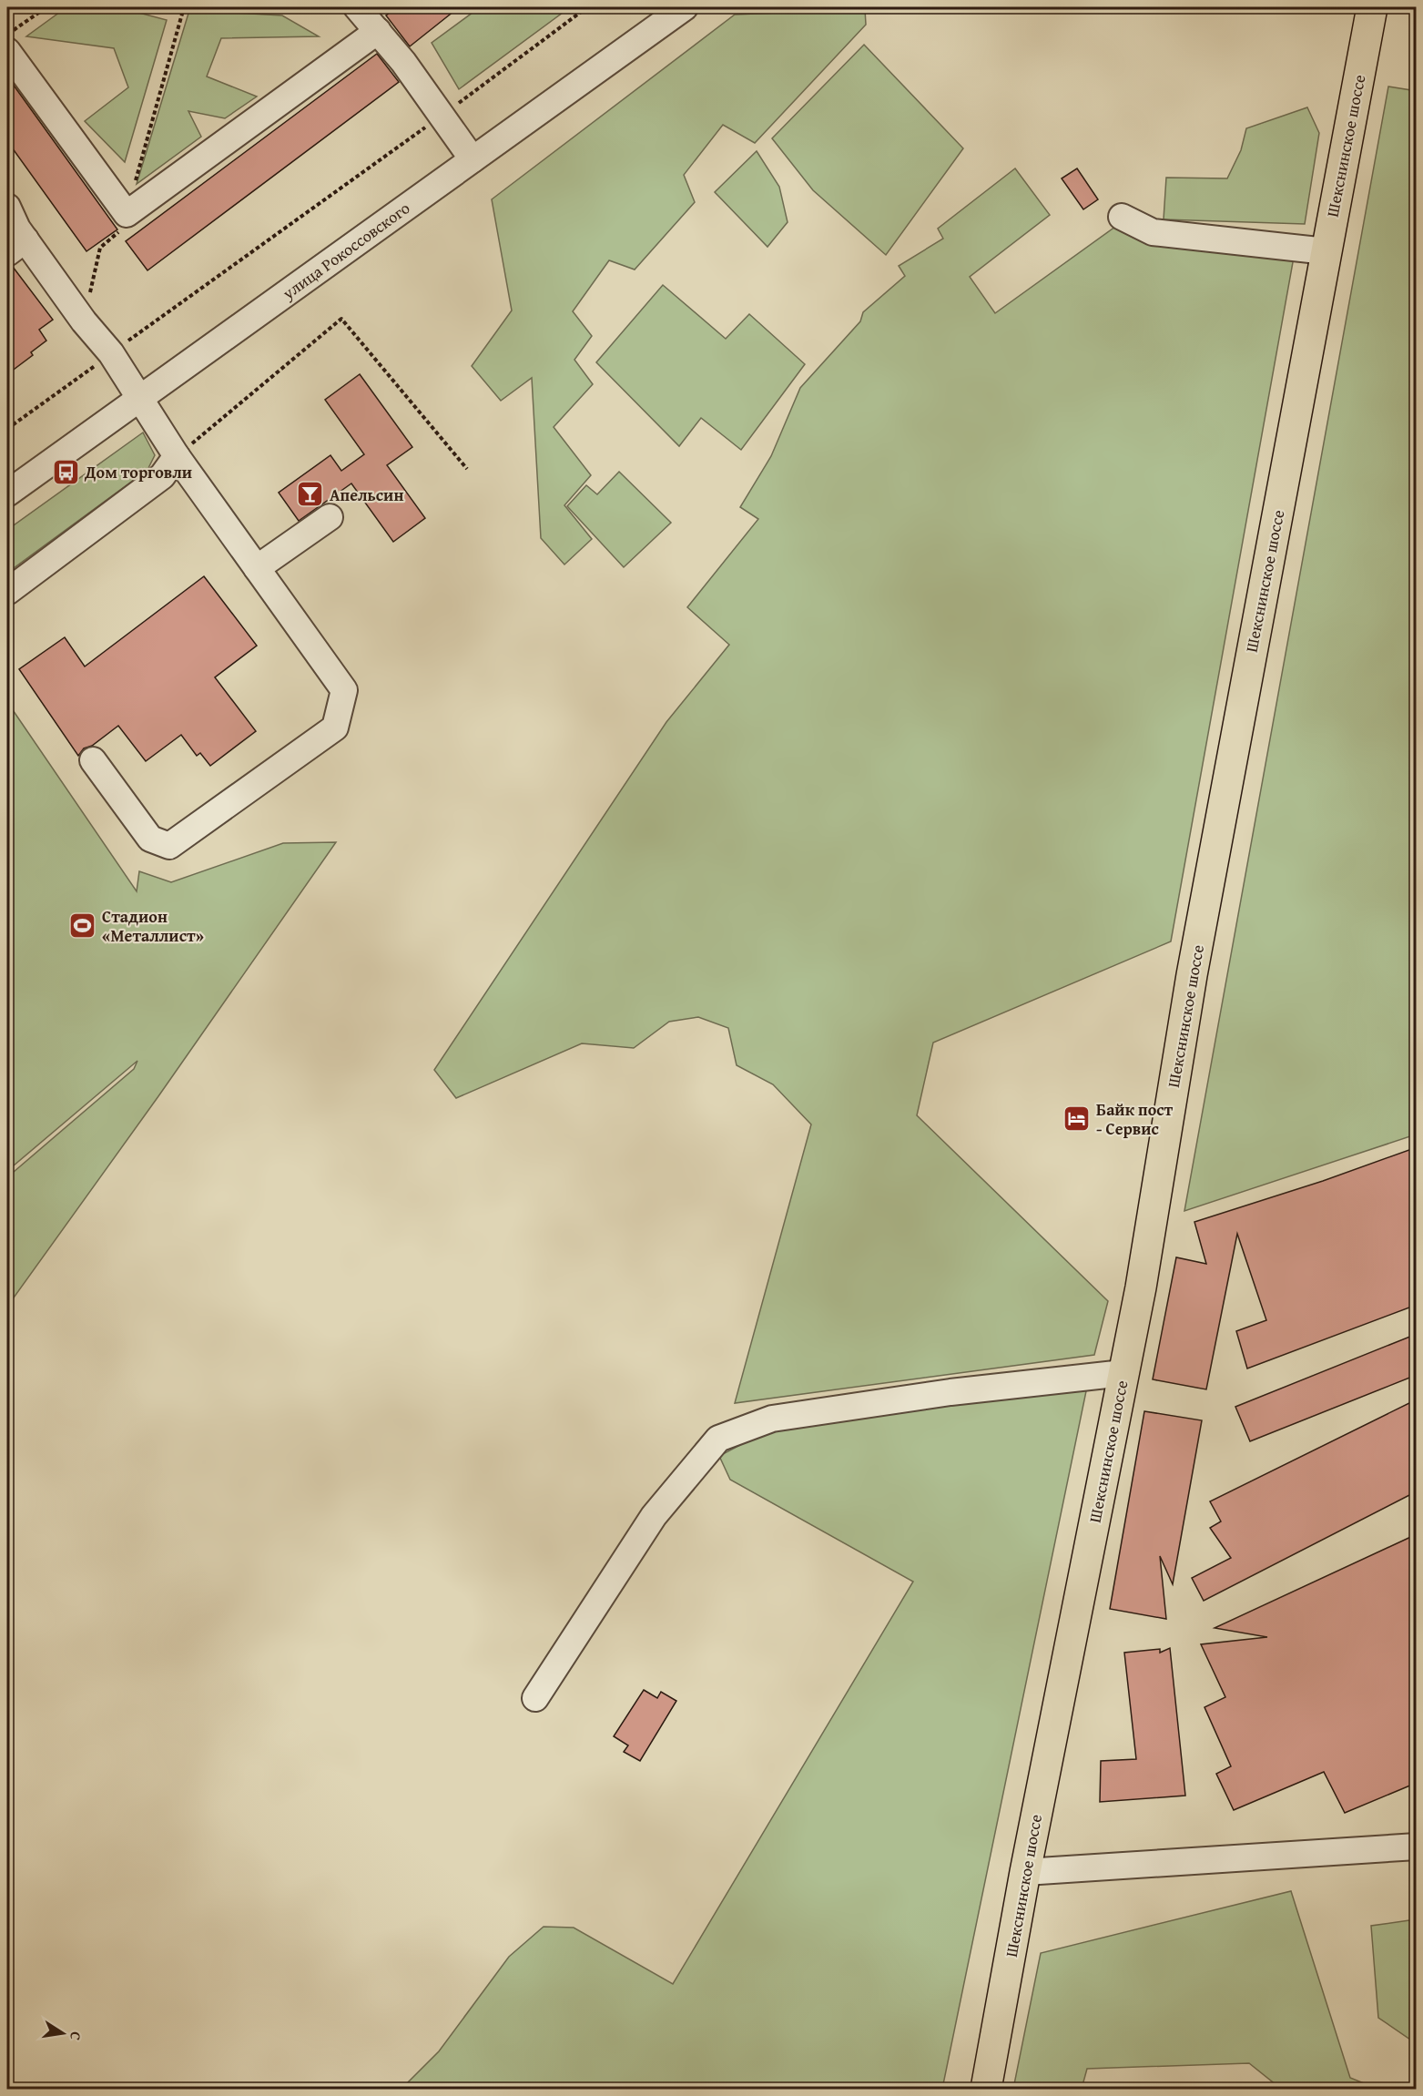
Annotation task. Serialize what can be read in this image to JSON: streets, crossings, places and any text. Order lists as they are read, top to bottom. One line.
{"streets":{"main road":["Шекснинское шоссе"],"street":["улица Рокоссовского"]},"places":{"bus stop":["Дом торговли"],"bar":["Апельсин"],"sports":["Стадион «Металлист»"],"hotel":["Байк пост - Сервис"]},"north":"right"}
